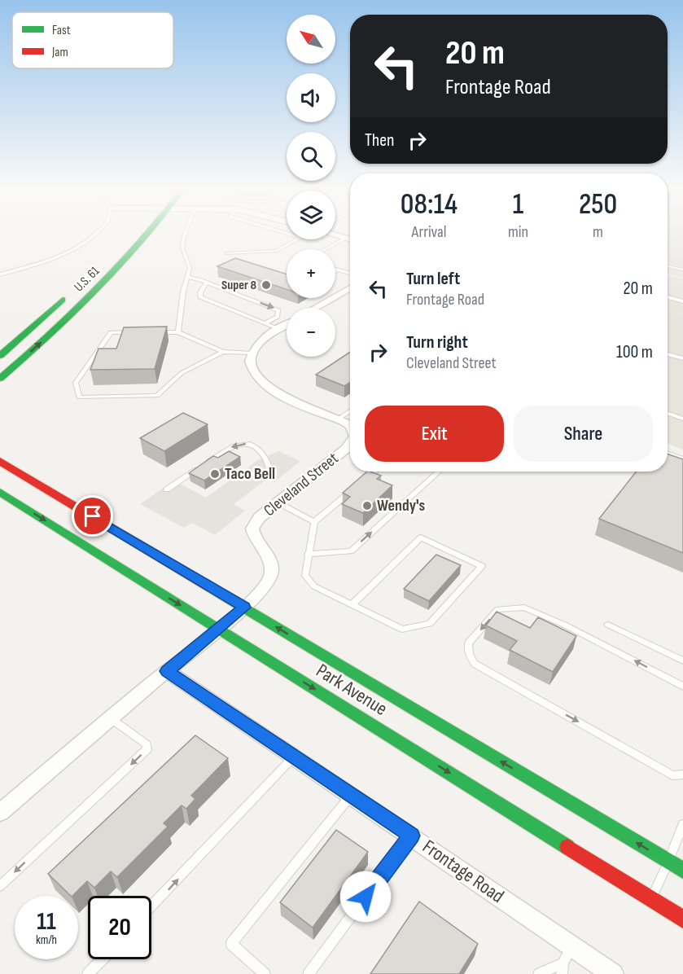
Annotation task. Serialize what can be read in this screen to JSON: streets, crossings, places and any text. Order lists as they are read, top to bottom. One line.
{"streets":{"main road":["U.S. 61","Park Avenue"],"street":["Cleveland Street","Frontage Road"]},"crossings":[["Cleveland Street","Park Avenue"],["Cleveland Street","Frontage Road"]],"places":["Super 8","Taco Bell","Wendy's"],"legend":["Fast","Jam"],"north":"top left","page":{"map_buttons":["+","−"],"turn":["20 m","Frontage Road"],"then":"Then","eta":["08:14","Arrival","1","min","250","m"],"list":[{"name":"Turn left","note":"Frontage Road","value":"20 m"},{"name":"Turn right","note":"Cleveland Street","value":"100 m"}],"buttons":["Exit","Share"],"speed":"11 km/h","limit":"20"}}
